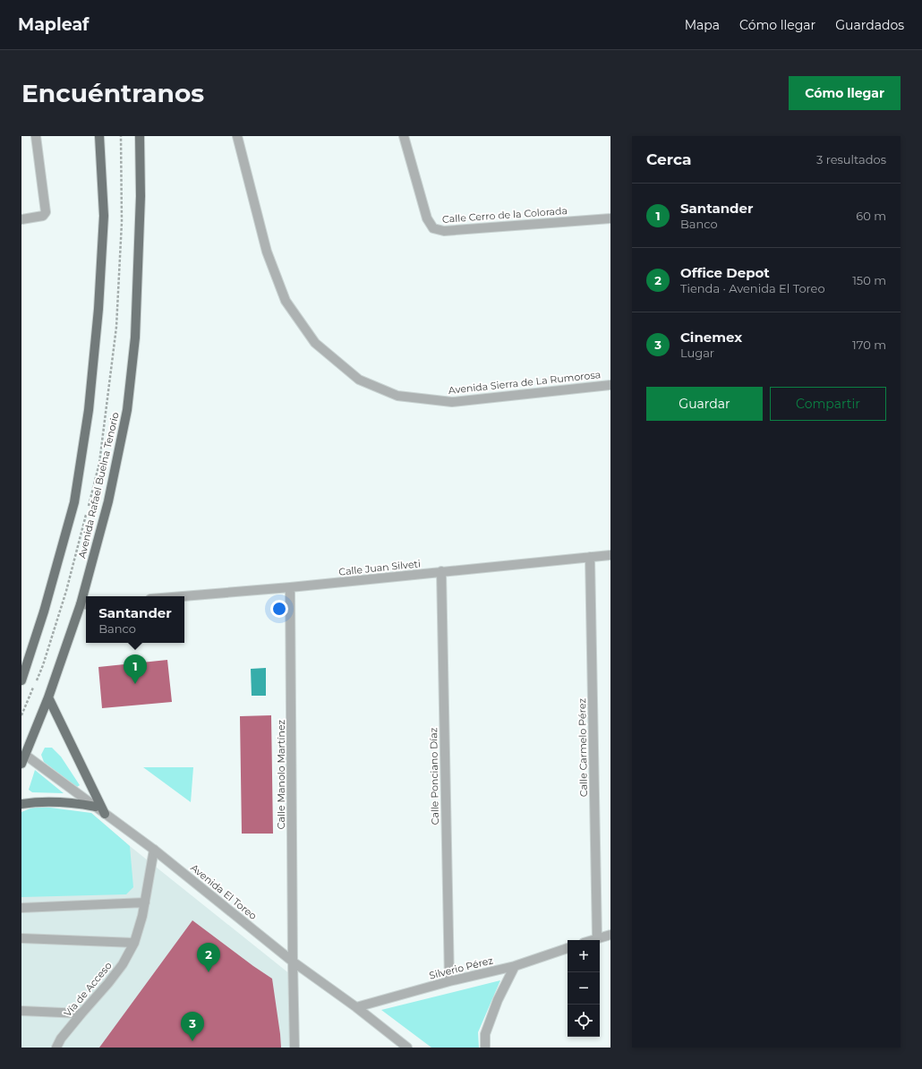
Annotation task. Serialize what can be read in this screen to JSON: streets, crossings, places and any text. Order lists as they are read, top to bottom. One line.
{"streets":{"main road":["Avenida Rafael Buelna Tenorio"],"street":["Calle Cerro de la Colorada","Avenida Sierra de La Rumorosa","Calle Juan Silveti","Calle Carmelo Pérez","Calle Manolo Martínez","Calle Ponciano Díaz","Avenida El Toreo","Silverio Pérez","Vía de Acceso"]},"crossings":[["Avenida Rafael Buelna Tenorio","Avenida El Toreo"],["Calle Juan Silveti","Calle Carmelo Pérez"],["Calle Juan Silveti","Calle Manolo Martínez"],["Calle Juan Silveti","Calle Ponciano Díaz"],["Calle Manolo Martínez","Avenida El Toreo"],["Calle Ponciano Díaz","Silverio Pérez"],["Avenida El Toreo","Silverio Pérez"],["Avenida El Toreo","Vía de Acceso"]],"page":{"header":"Mapleaf","nav":["Mapa","Cómo llegar","Guardados"],"buttons":["Cómo llegar",["Guardar","Compartir"]],"title":"Encuéntranos","heading":["Cerca","3 resultados"],"list":[{"mark":"1","name":"Santander","note":"Banco","value":"60 m"},{"mark":"2","name":"Office Depot","note":"Tienda · Avenida El Toreo","value":"150 m"},{"mark":"3","name":"Cinemex","note":"Lugar","value":"170 m"}],"popup":["Santander","Banco"],"pins":["1","2","3"],"map_buttons":["+","−"]}}
